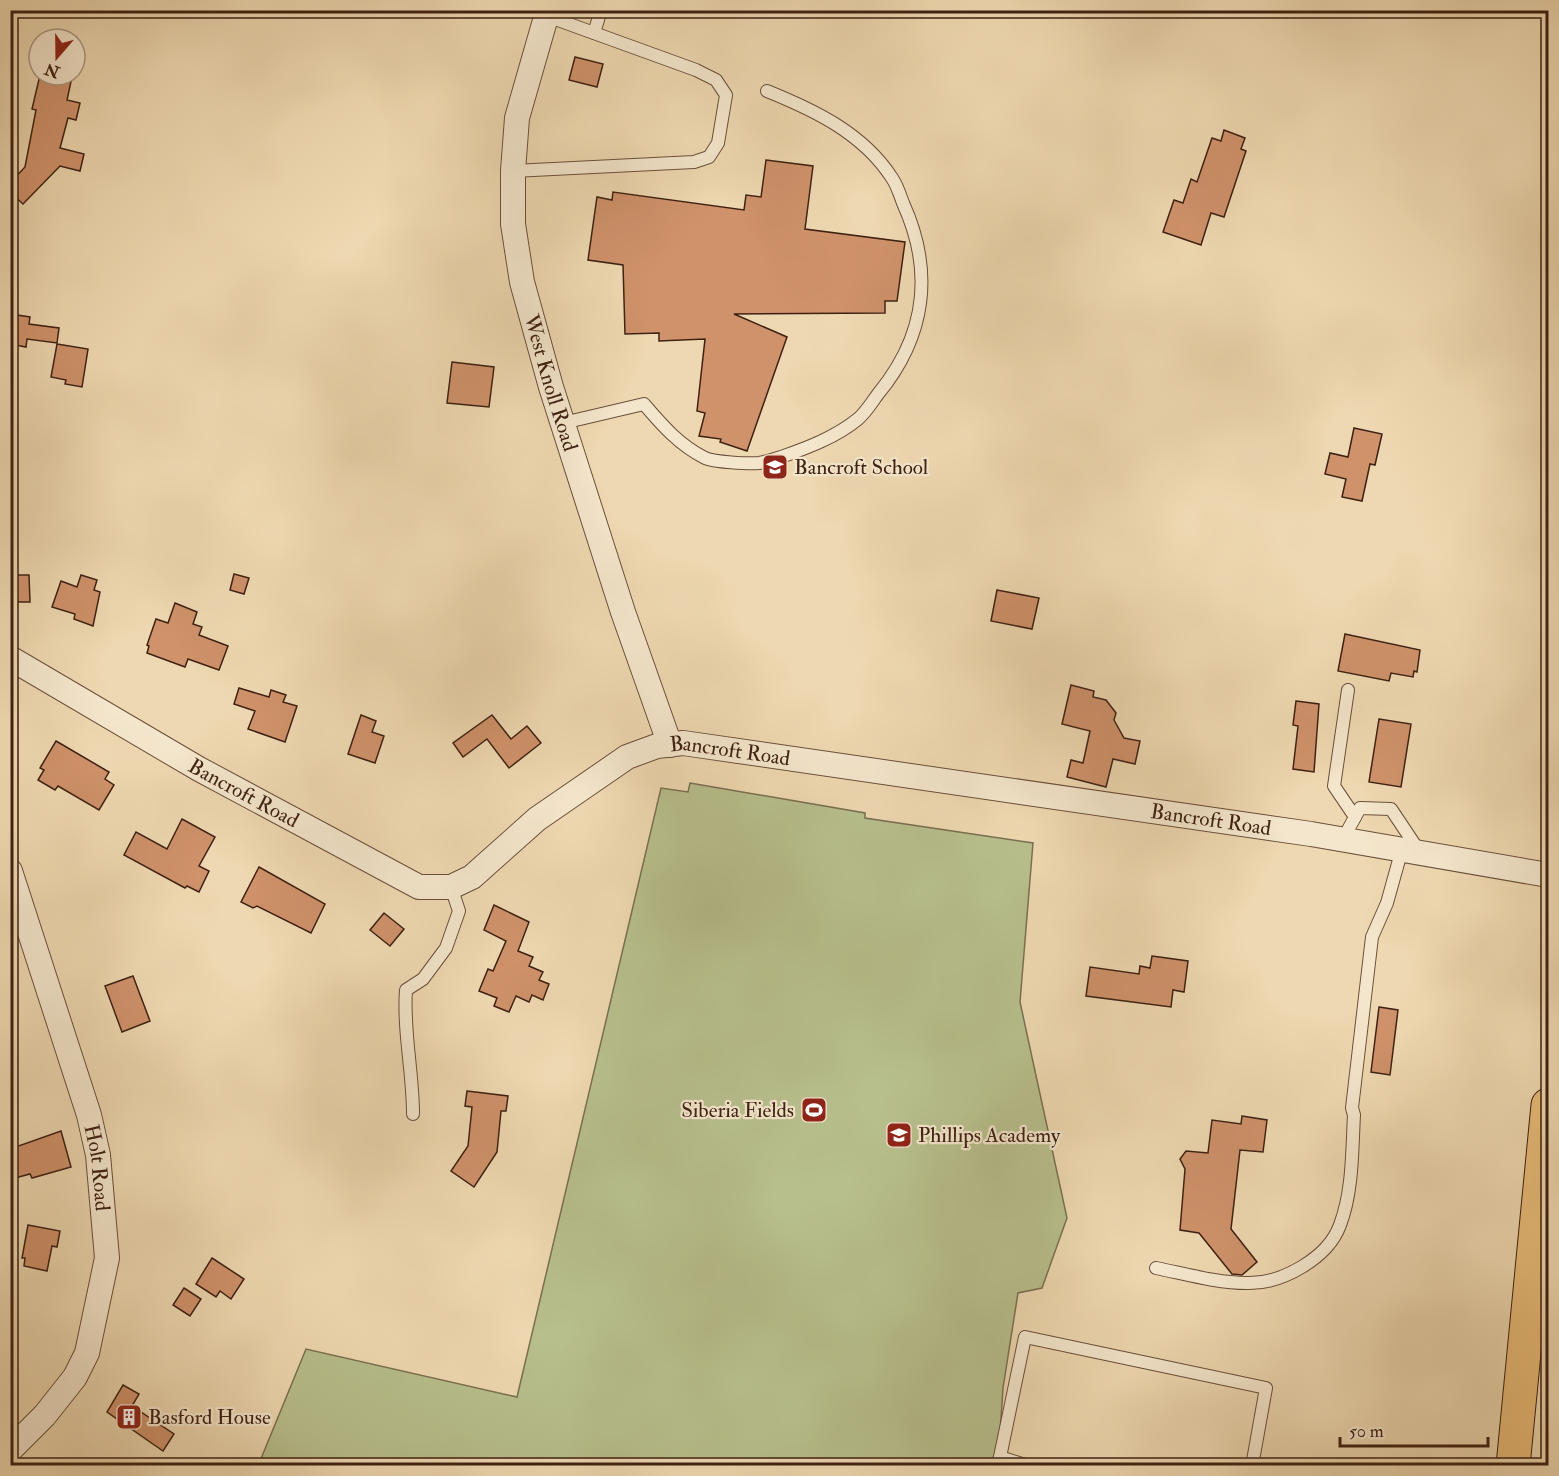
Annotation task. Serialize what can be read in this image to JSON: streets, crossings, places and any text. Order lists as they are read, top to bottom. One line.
{"streets":{"street":["West Knoll Road","Bancroft Road","Holt Road"]},"crossings":[["West Knoll Road","Bancroft Road"]],"places":{"school or university":["Bancroft School","Phillips Academy"],"sports":["Siberia Fields"],"building":["Basford House"]},"scale_bar":"50 m","north":"bottom"}
